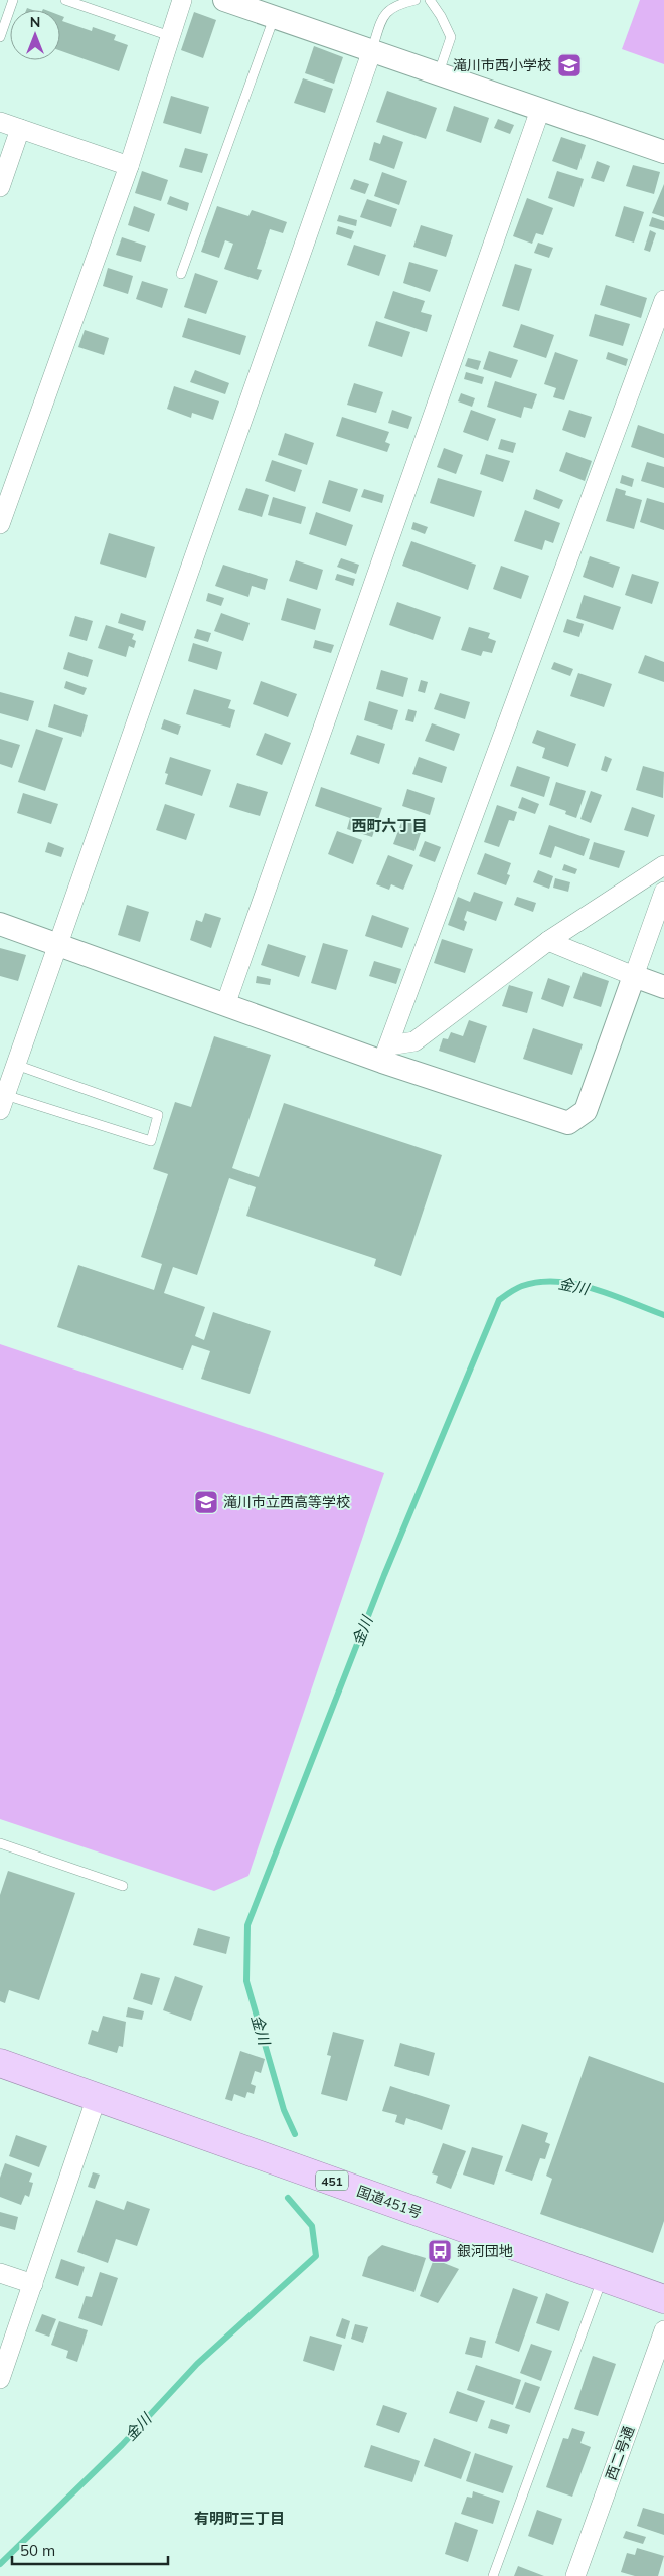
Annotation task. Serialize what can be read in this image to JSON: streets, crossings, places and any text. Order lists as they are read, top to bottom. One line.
{"streets":{"highway":["451","国道451号"],"street":["西二号通"]},"districts":["西町六丁目","有明町三丁目"],"water":["金川"],"places":{"school or university":["滝川市西小学校","滝川市立西高等学校"],"bus stop":["銀河団地"]},"scale_bar":"50 m","north":"top"}
